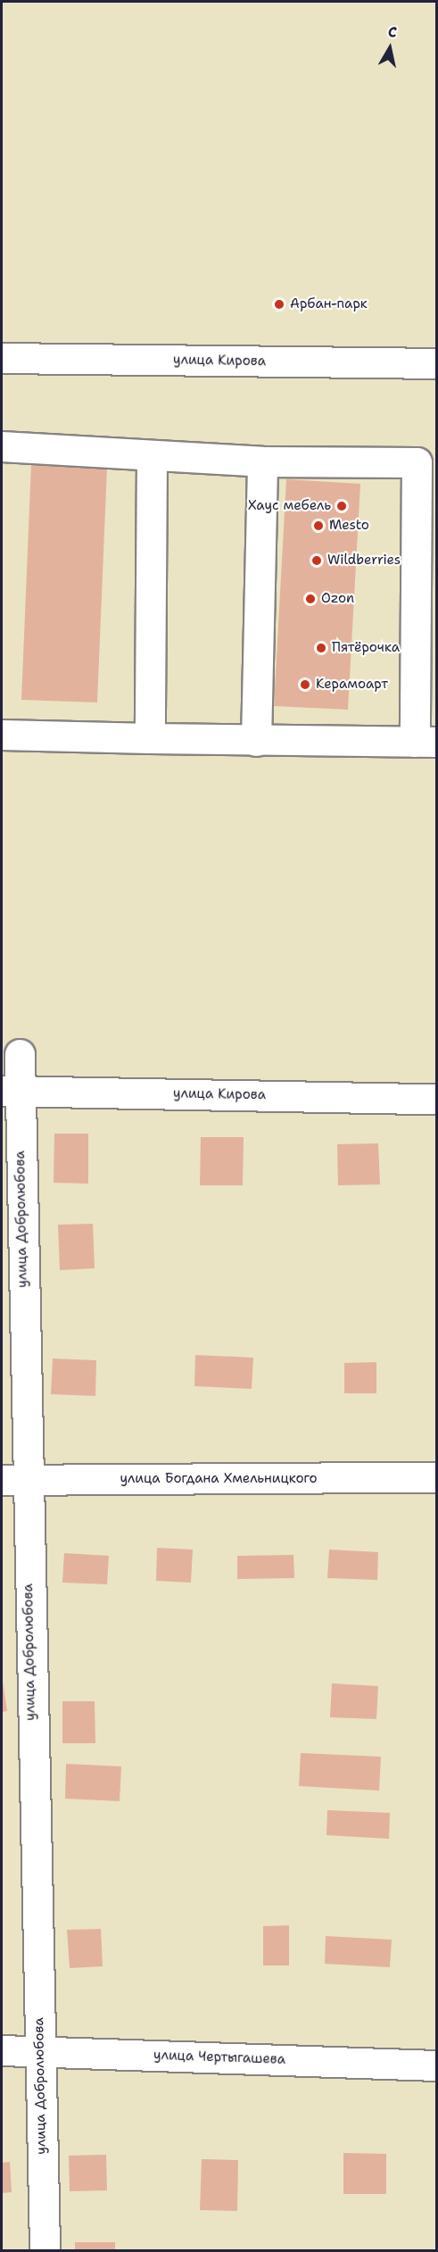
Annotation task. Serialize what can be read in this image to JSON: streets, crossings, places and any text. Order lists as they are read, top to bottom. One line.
{"streets":{"street":["улица Кирова","улица Добролюбова","улица Богдана Хмельницкого","улица Чертыгашева"]},"crossings":[["улица Кирова","улица Добролюбова"],["улица Добролюбова","улица Богдана Хмельницкого"],["улица Добролюбова","улица Чертыгашева"]],"places":["Арбан-парк","Хаус мебель","Mesto","Wildberries","Ozon","Пятёрочка","Керамоарт"],"north":"top"}
